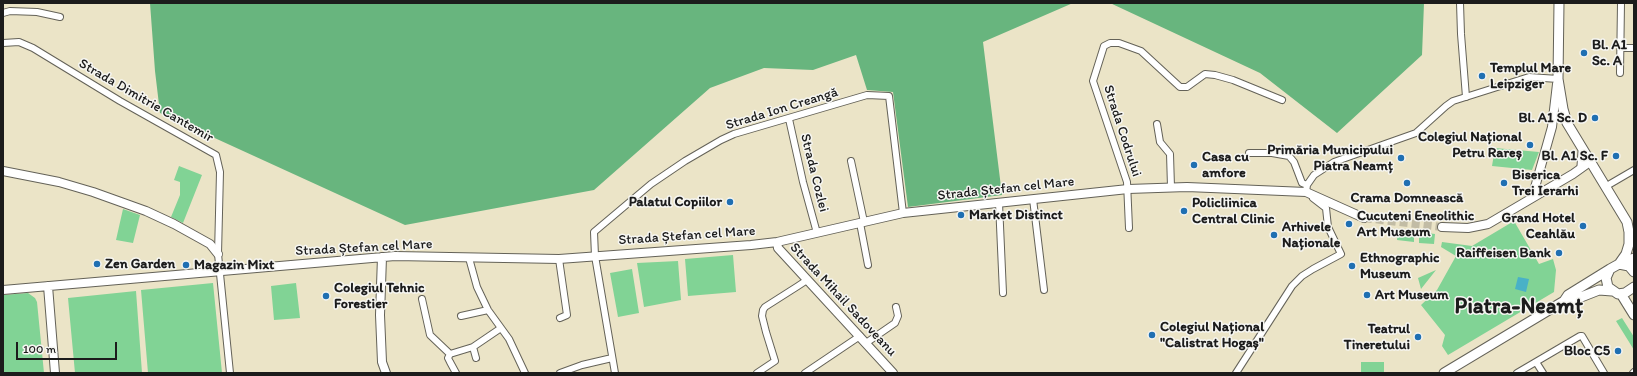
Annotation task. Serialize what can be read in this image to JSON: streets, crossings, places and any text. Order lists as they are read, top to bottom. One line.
{"streets":{"street":["Strada Dimitrie Cantemir","Strada Ion Creangă","Strada Codrului","Strada Cozlei","Strada Ștefan cel Mare","Strada Mihail Sadoveanu"]},"crossings":[["Strada Dimitrie Cantemir","Strada Ștefan cel Mare"],["Strada Ion Creangă","Strada Cozlei"],["Strada Ion Creangă","Strada Ștefan cel Mare"],["Strada Codrului","Strada Ștefan cel Mare"],["Strada Cozlei","Strada Ștefan cel Mare"],["Strada Ștefan cel Mare","Strada Mihail Sadoveanu"]],"districts":["Piatra-Neamț"],"places":["Bl. A1 Sc. A","Templul Mare Leipziger","Bl. A1 Sc. D","Colegiul Național Petru Rareș","Bl. A1 Sc. F","Primăria Municipului Piatra Neamț","Casa cu amfore","Crama Domnească","Biserica Trei Ierarhi","Palatul Copiilor","Policliinica Central Clinic","Market Distinct","Cucuteni Eneolithic Art Museum","Grand Hotel Ceahlău","Arhivele Naționale","Raiffeisen Bank","Zen Garden","Magazin Mixt","Ethnographic Museum","Art Museum","Colegiul Tehnic Forestier","Colegiul Național \"Calistrat Hogaș\"","Teatrul Tineretului","Bloc C5"],"scale_bar":"100 m"}
